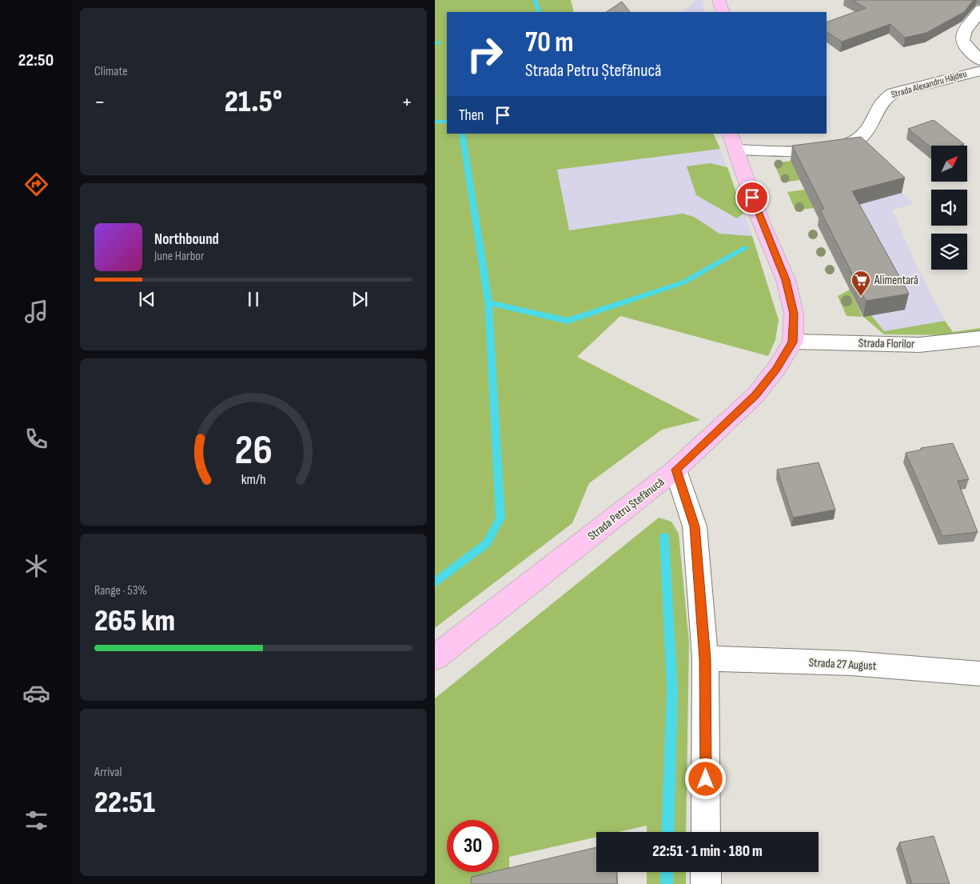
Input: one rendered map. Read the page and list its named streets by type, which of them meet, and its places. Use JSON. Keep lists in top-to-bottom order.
{
  "streets": {
    "main road": ["Strada Petru Ștefănucă"],
    "street": ["Strada Alexandru Hâjdeu", "Strada Florilor", "Strada 27 August"]
  },
  "crossings": [
    ["Strada Florilor", "Strada Petru Ștefănucă"]
  ],
  "places": {
    "supermarket": ["Alimentară"]
  },
  "north": "top right",
  "page": {
    "tabs": "22:50",
    "tile": [
      "Climate",
      ["Range · 53%", "265 km"],
      ["Arrival", "22:51"]
    ],
    "turn": ["70 m", "Strada Petru Ștefănucă"],
    "heat": ["−", "21.5°", "+"],
    "then": "Then",
    "song": ["Northbound", "June Harbor"],
    "limit": "30",
    "trip": "22:51 · 1 min · 180 m",
    "gauge": ["26", "km/h"]
  }
}
